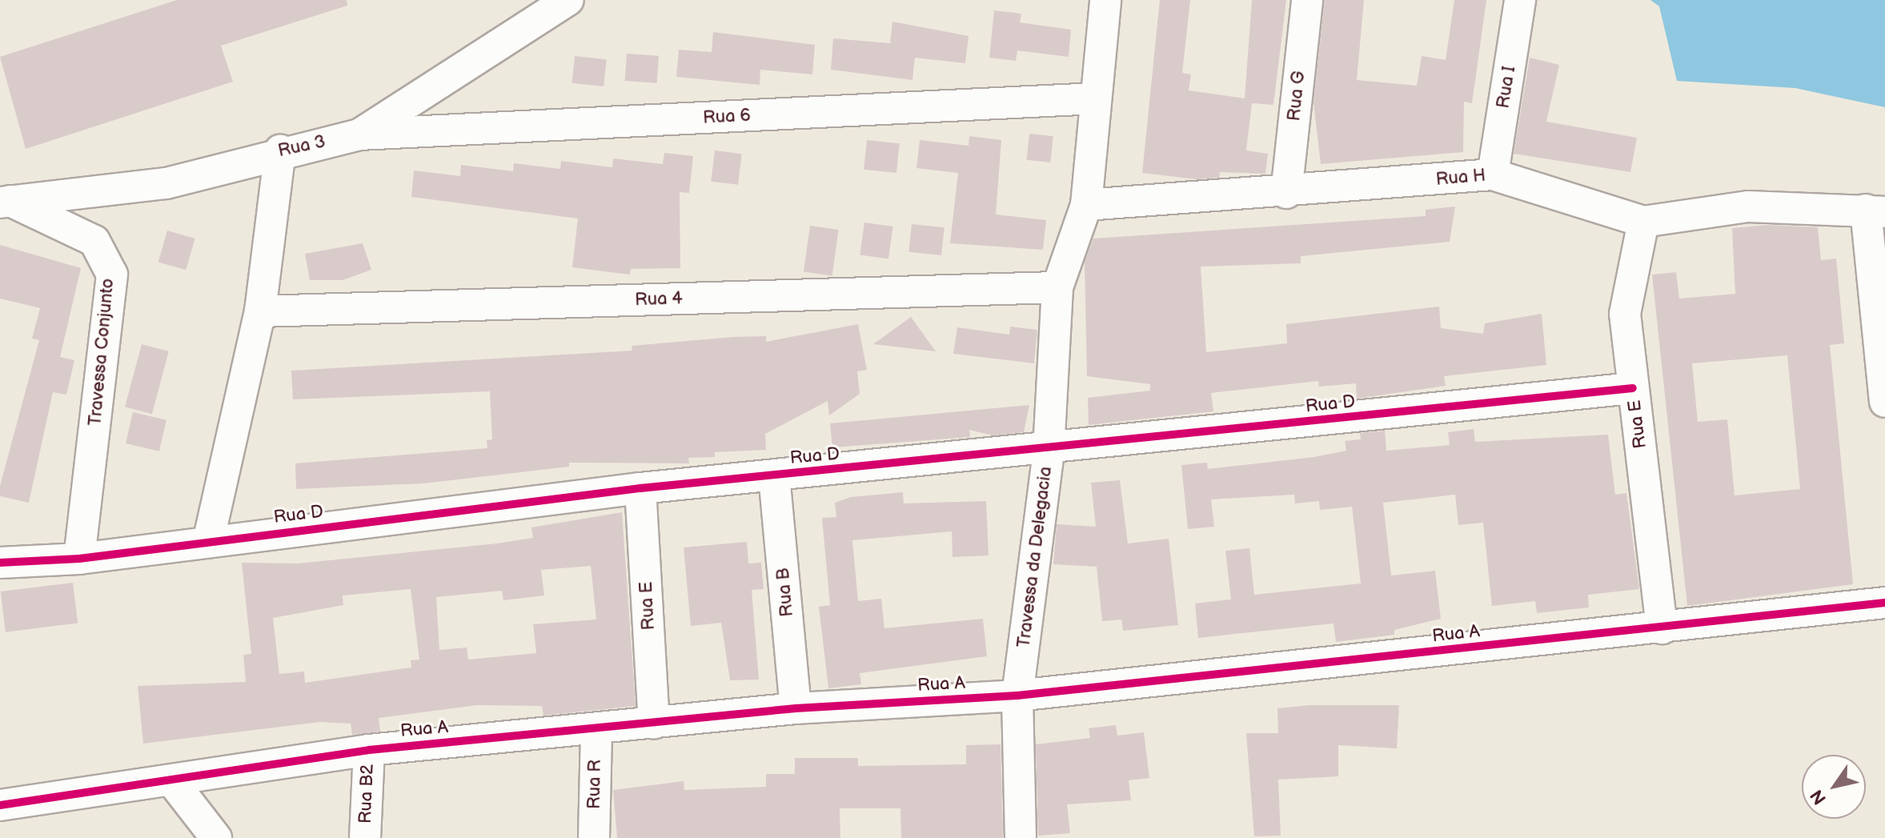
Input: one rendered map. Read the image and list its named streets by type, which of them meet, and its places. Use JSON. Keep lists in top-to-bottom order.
{
  "streets": {
    "street": [
      "Rua I",
      "Rua G",
      "Rua 6",
      "Rua 3",
      "Rua H",
      "Rua 4",
      "Travessa Conjunto",
      "Rua D",
      "Rua E",
      "Travessa da Delegacia",
      "Rua B",
      "Rua A",
      "Rua R",
      "Rua B2"
    ]
  },
  "crossings": [
    ["Rua I", "Rua H"],
    ["Rua G", "Rua H"],
    ["Rua 6", "Rua 3"],
    ["Rua 6", "Travessa da Delegacia"],
    ["Rua 3", "Travessa Conjunto"],
    ["Rua H", "Rua E"],
    ["Rua H", "Travessa da Delegacia"],
    ["Rua 4", "Travessa da Delegacia"],
    ["Travessa Conjunto", "Rua D"],
    ["Rua D", "Rua E"],
    ["Rua D", "Travessa da Delegacia"],
    ["Rua D", "Rua B"],
    ["Rua E", "Rua A"],
    ["Travessa da Delegacia", "Rua A"],
    ["Rua B", "Rua A"],
    ["Rua A", "Rua R"],
    ["Rua A", "Rua B2"]
  ],
  "north": "bottom left"
}
